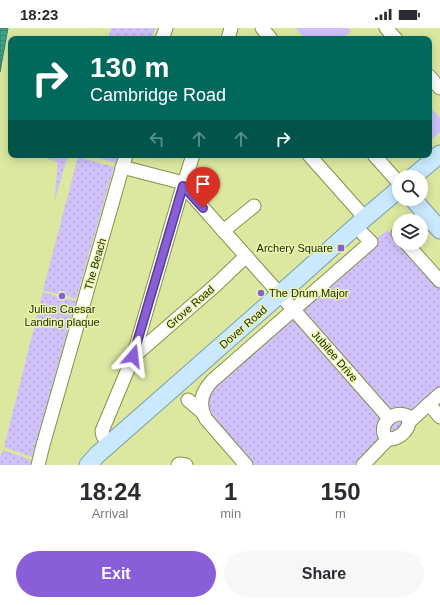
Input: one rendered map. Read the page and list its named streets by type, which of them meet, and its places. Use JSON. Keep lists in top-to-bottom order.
{
  "streets": {
    "main road": ["Dover Road"],
    "street": ["The Beach", "Grove Road", "Jubilee Drive"]
  },
  "crossings": [
    ["Grove Road", "Jubilee Drive"],
    ["Dover Road", "Jubilee Drive"]
  ],
  "places": {
    "transit": ["Archery Square"],
    "other": ["The Drum Major", "Julius Caesar Landing plaque"]
  },
  "page": {
    "status": "18:23",
    "turn": ["130 m", "Cambridge Road"],
    "eta": [
      "18:24",
      "Arrival",
      "1",
      "min",
      "150",
      "m"
    ],
    "buttons": ["Exit", "Share"]
  }
}
